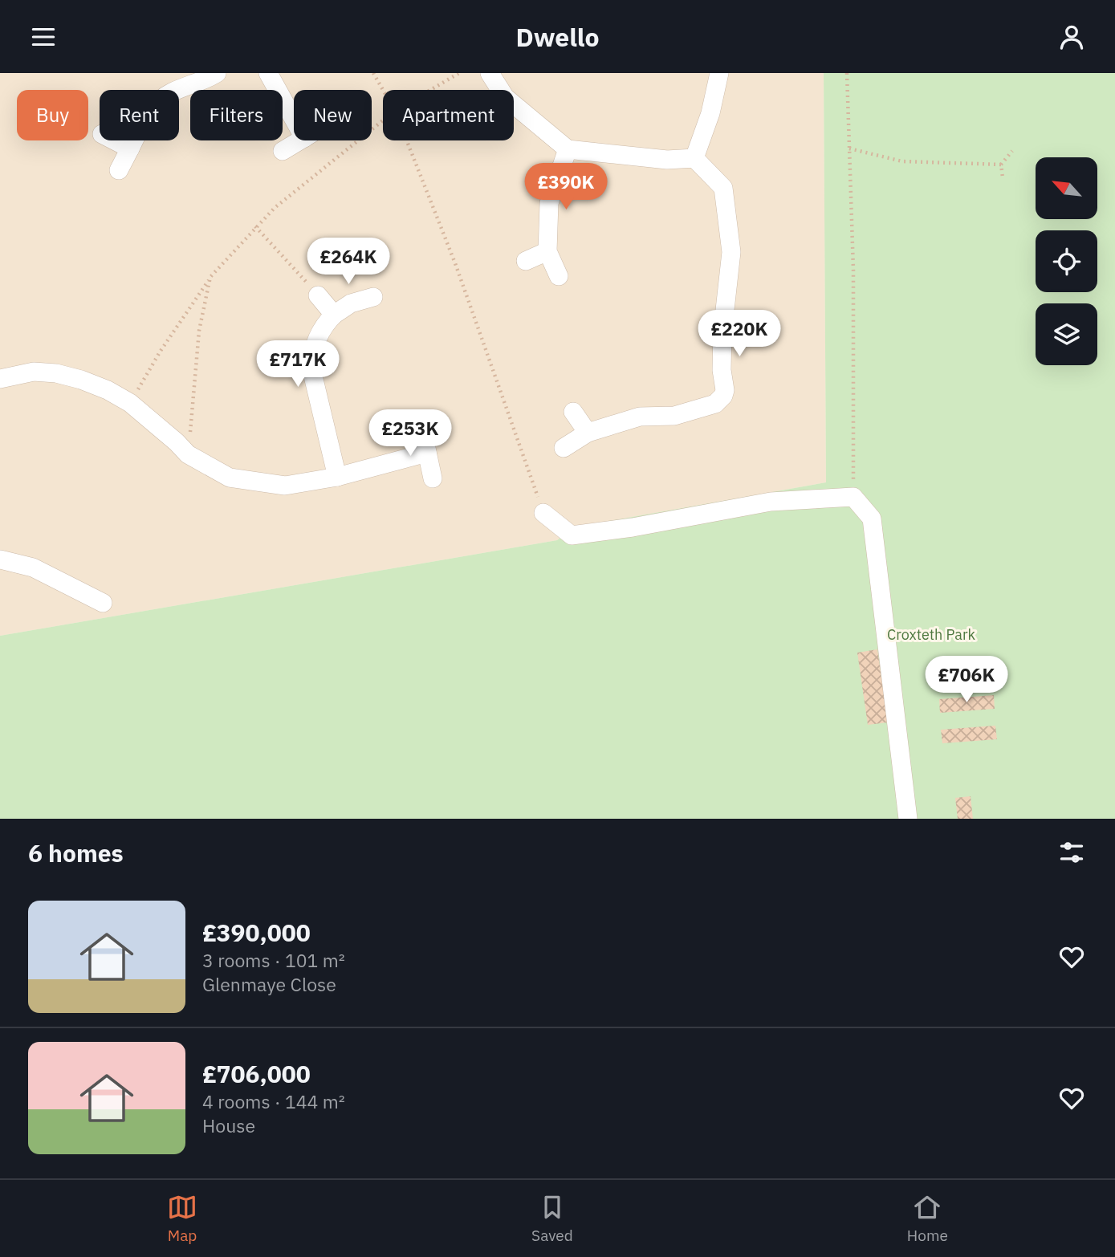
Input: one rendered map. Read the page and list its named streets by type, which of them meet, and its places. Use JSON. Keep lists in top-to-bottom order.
{
  "parks": ["Croxteth Park"],
  "north": "top left",
  "page": {
    "header": "Dwello",
    "chip": [
      "Buy",
      "Rent",
      "Filters",
      "New",
      "Apartment"
    ],
    "price": [
      "£390K",
      "£264K",
      "£220K",
      "£717K",
      "£253K",
      "£706K"
    ],
    "heading": "6 homes",
    "list": [
      {
        "name": "£390,000",
        "note": "3 rooms · 101 m² · Glenmaye Close"
      },
      {
        "name": "£706,000",
        "note": "4 rooms · 144 m² · House"
      }
    ],
    "tabs": ["Map", "Saved", "Home"]
  }
}
